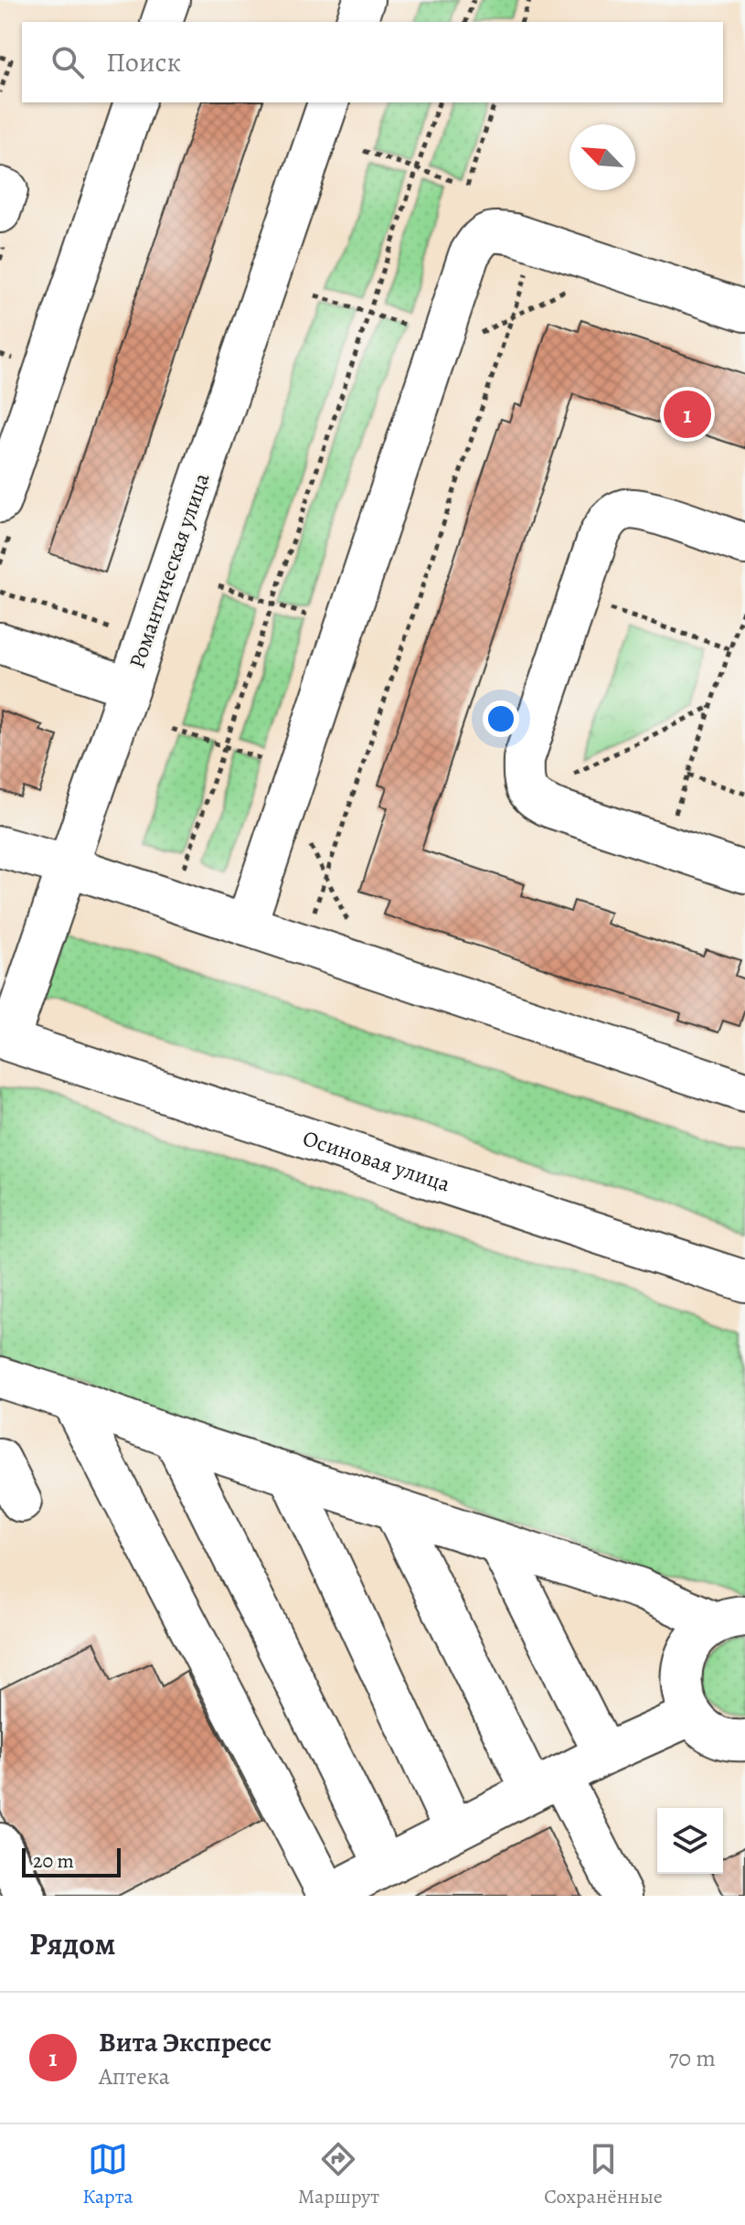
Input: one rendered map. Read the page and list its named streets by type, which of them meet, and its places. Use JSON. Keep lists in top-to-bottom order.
{
  "streets": {
    "street": ["Романтическая улица", "Осиновая улица"]
  },
  "crossings": [
    ["Романтическая улица", "Осиновая улица"]
  ],
  "scale_bar": "20 m",
  "north": "top left",
  "page": {
    "search": "Поиск",
    "pins": "1",
    "scale": "20 m",
    "heading": "Рядом",
    "list": [
      {
        "mark": "1",
        "name": "Вита Экспресс",
        "note": "Аптека",
        "value": "70 m"
      }
    ],
    "nav": ["Карта", "Маршрут", "Сохранённые"]
  }
}
